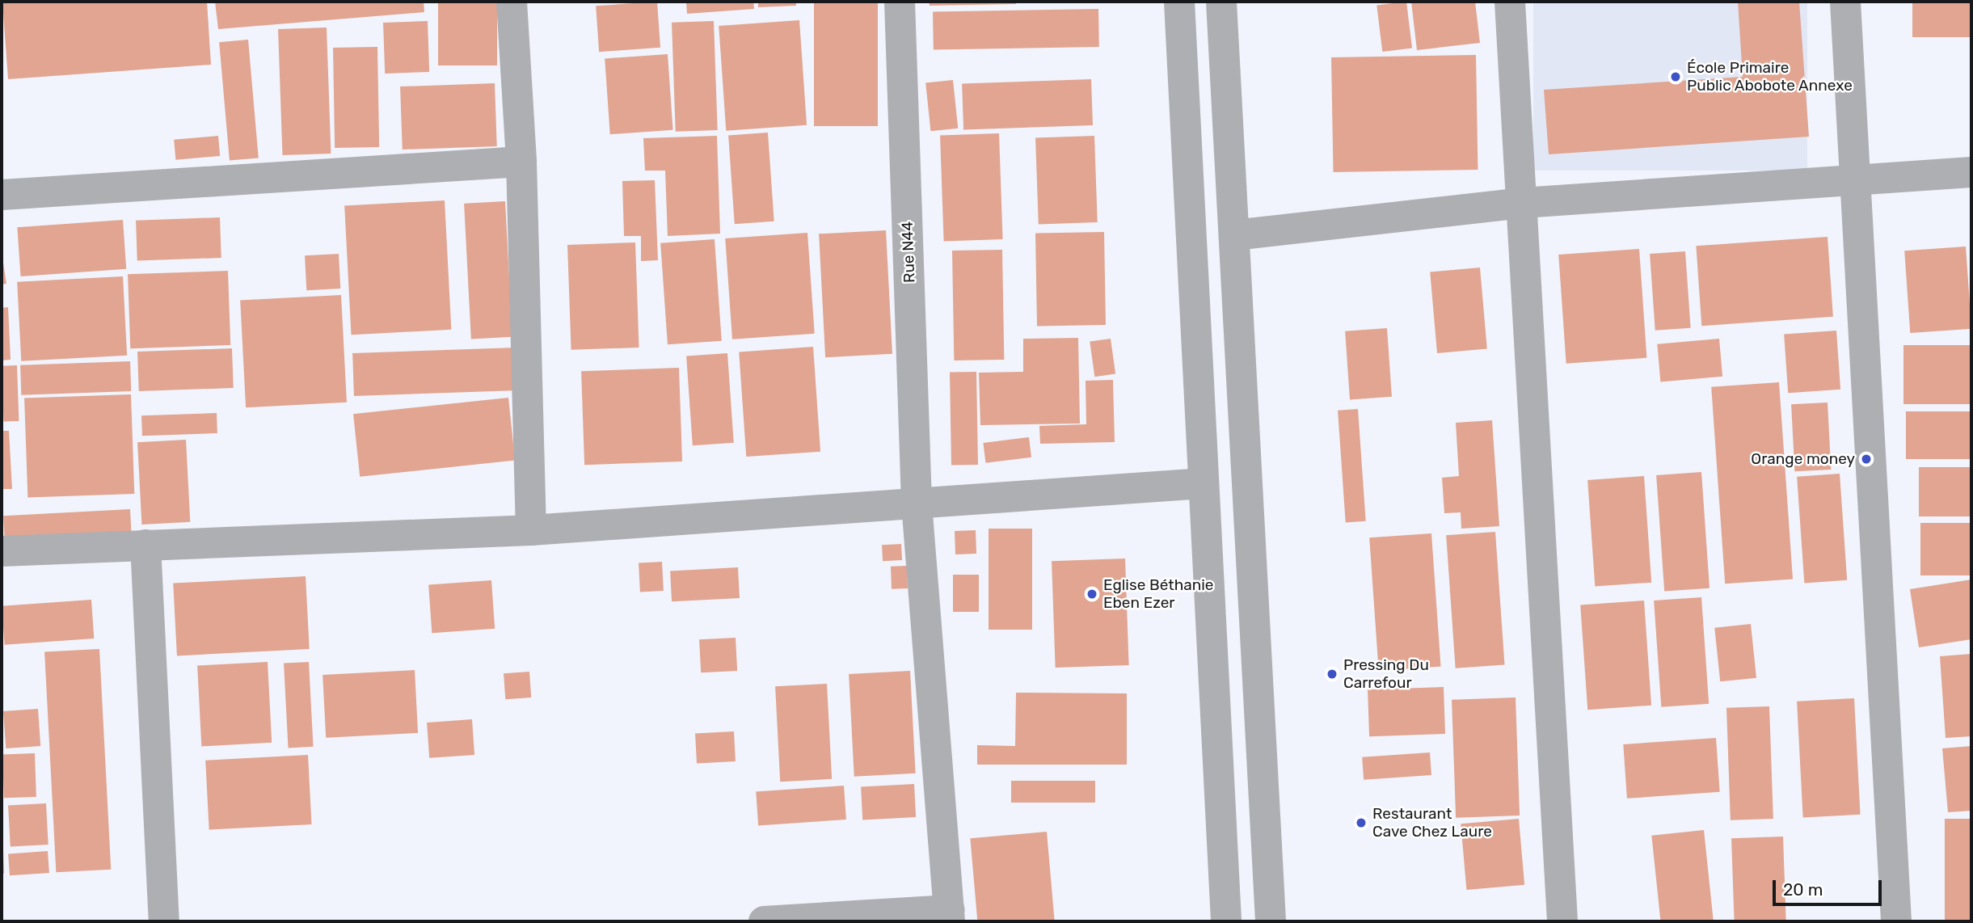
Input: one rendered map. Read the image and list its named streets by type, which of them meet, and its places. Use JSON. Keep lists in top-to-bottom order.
{
  "streets": {
    "street": ["Rue N44"]
  },
  "places": [
    "École Primaire Public Abobote Annexe",
    "Orange money",
    "Eglise Béthanie Eben Ezer",
    "Pressing Du Carrefour",
    "Restaurant Cave Chez Laure"
  ],
  "scale_bar": "20 m"
}
